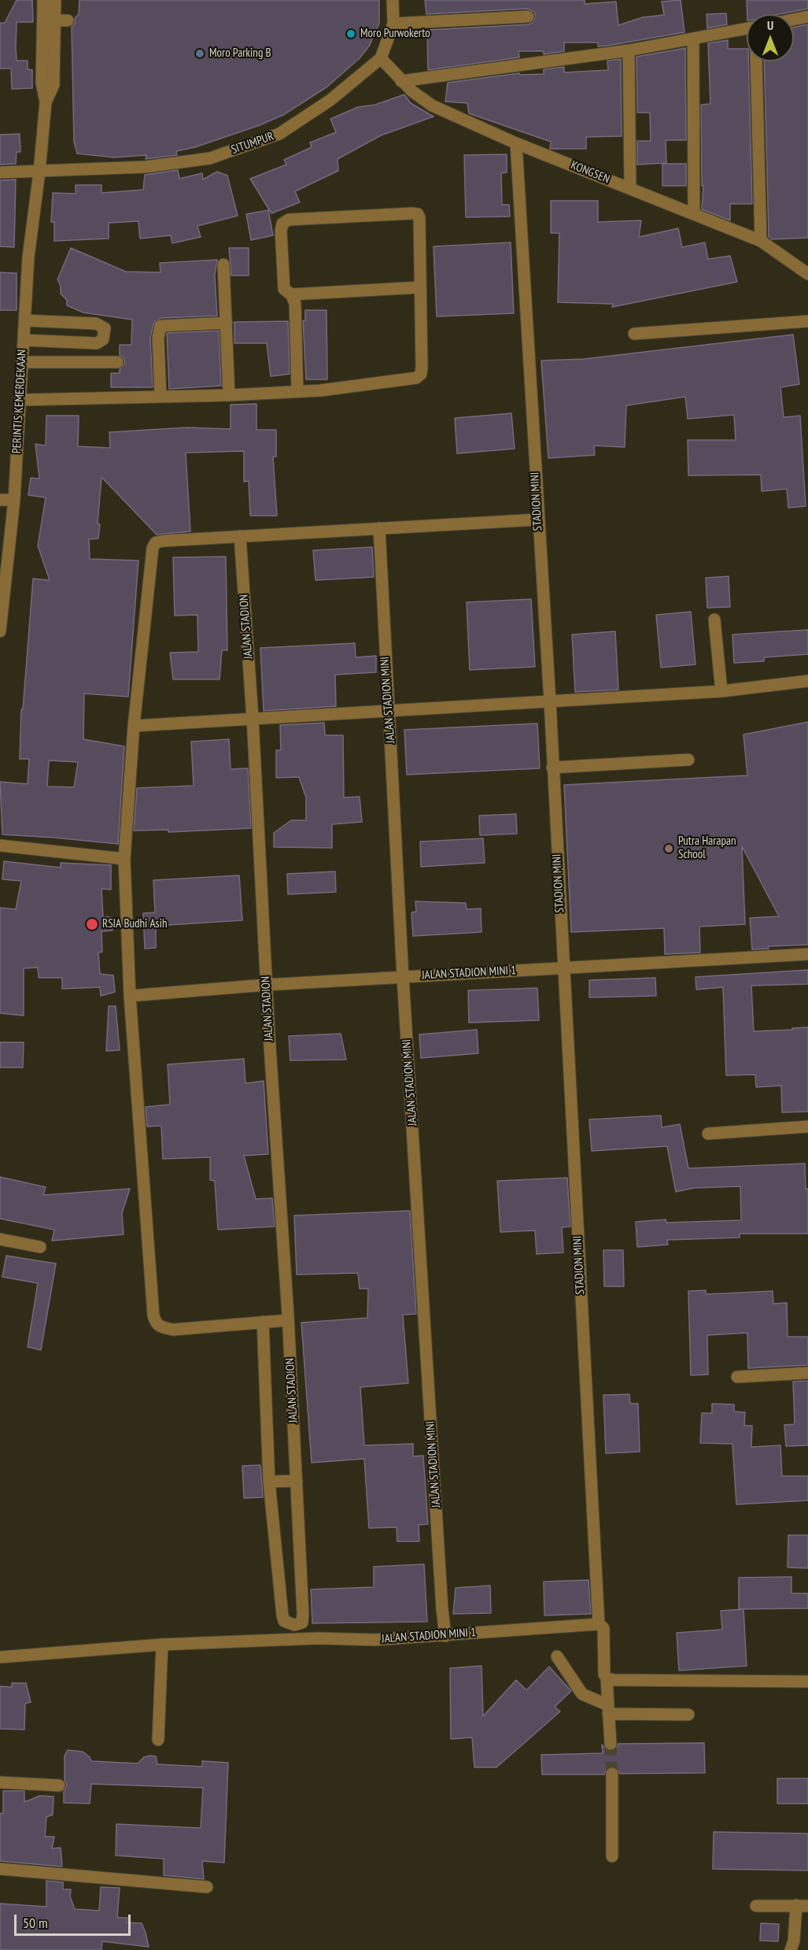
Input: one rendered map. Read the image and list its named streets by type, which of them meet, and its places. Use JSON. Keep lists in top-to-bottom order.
{
  "streets": {
    "street": [
      "SITUMPUR",
      "KONGSEN",
      "PERINTIS KEMERDEKAAN",
      "STADION MINI",
      "JALAN STADION",
      "JALAN STADION MINI",
      "JALAN STADION MINI 1"
    ]
  },
  "crossings": [
    ["SITUMPUR", "KONGSEN"],
    ["SITUMPUR", "PERINTIS KEMERDEKAAN"],
    ["KONGSEN", "STADION MINI"],
    ["STADION MINI", "JALAN STADION MINI 1"],
    ["JALAN STADION", "JALAN STADION MINI 1"],
    ["JALAN STADION MINI", "JALAN STADION MINI 1"]
  ],
  "places": [
    "Moro Purwokerto",
    "Moro Parking B",
    "Putra Harapan School",
    "RSIA Budhi Asih"
  ],
  "scale_bar": "50 m",
  "north": "top"
}
